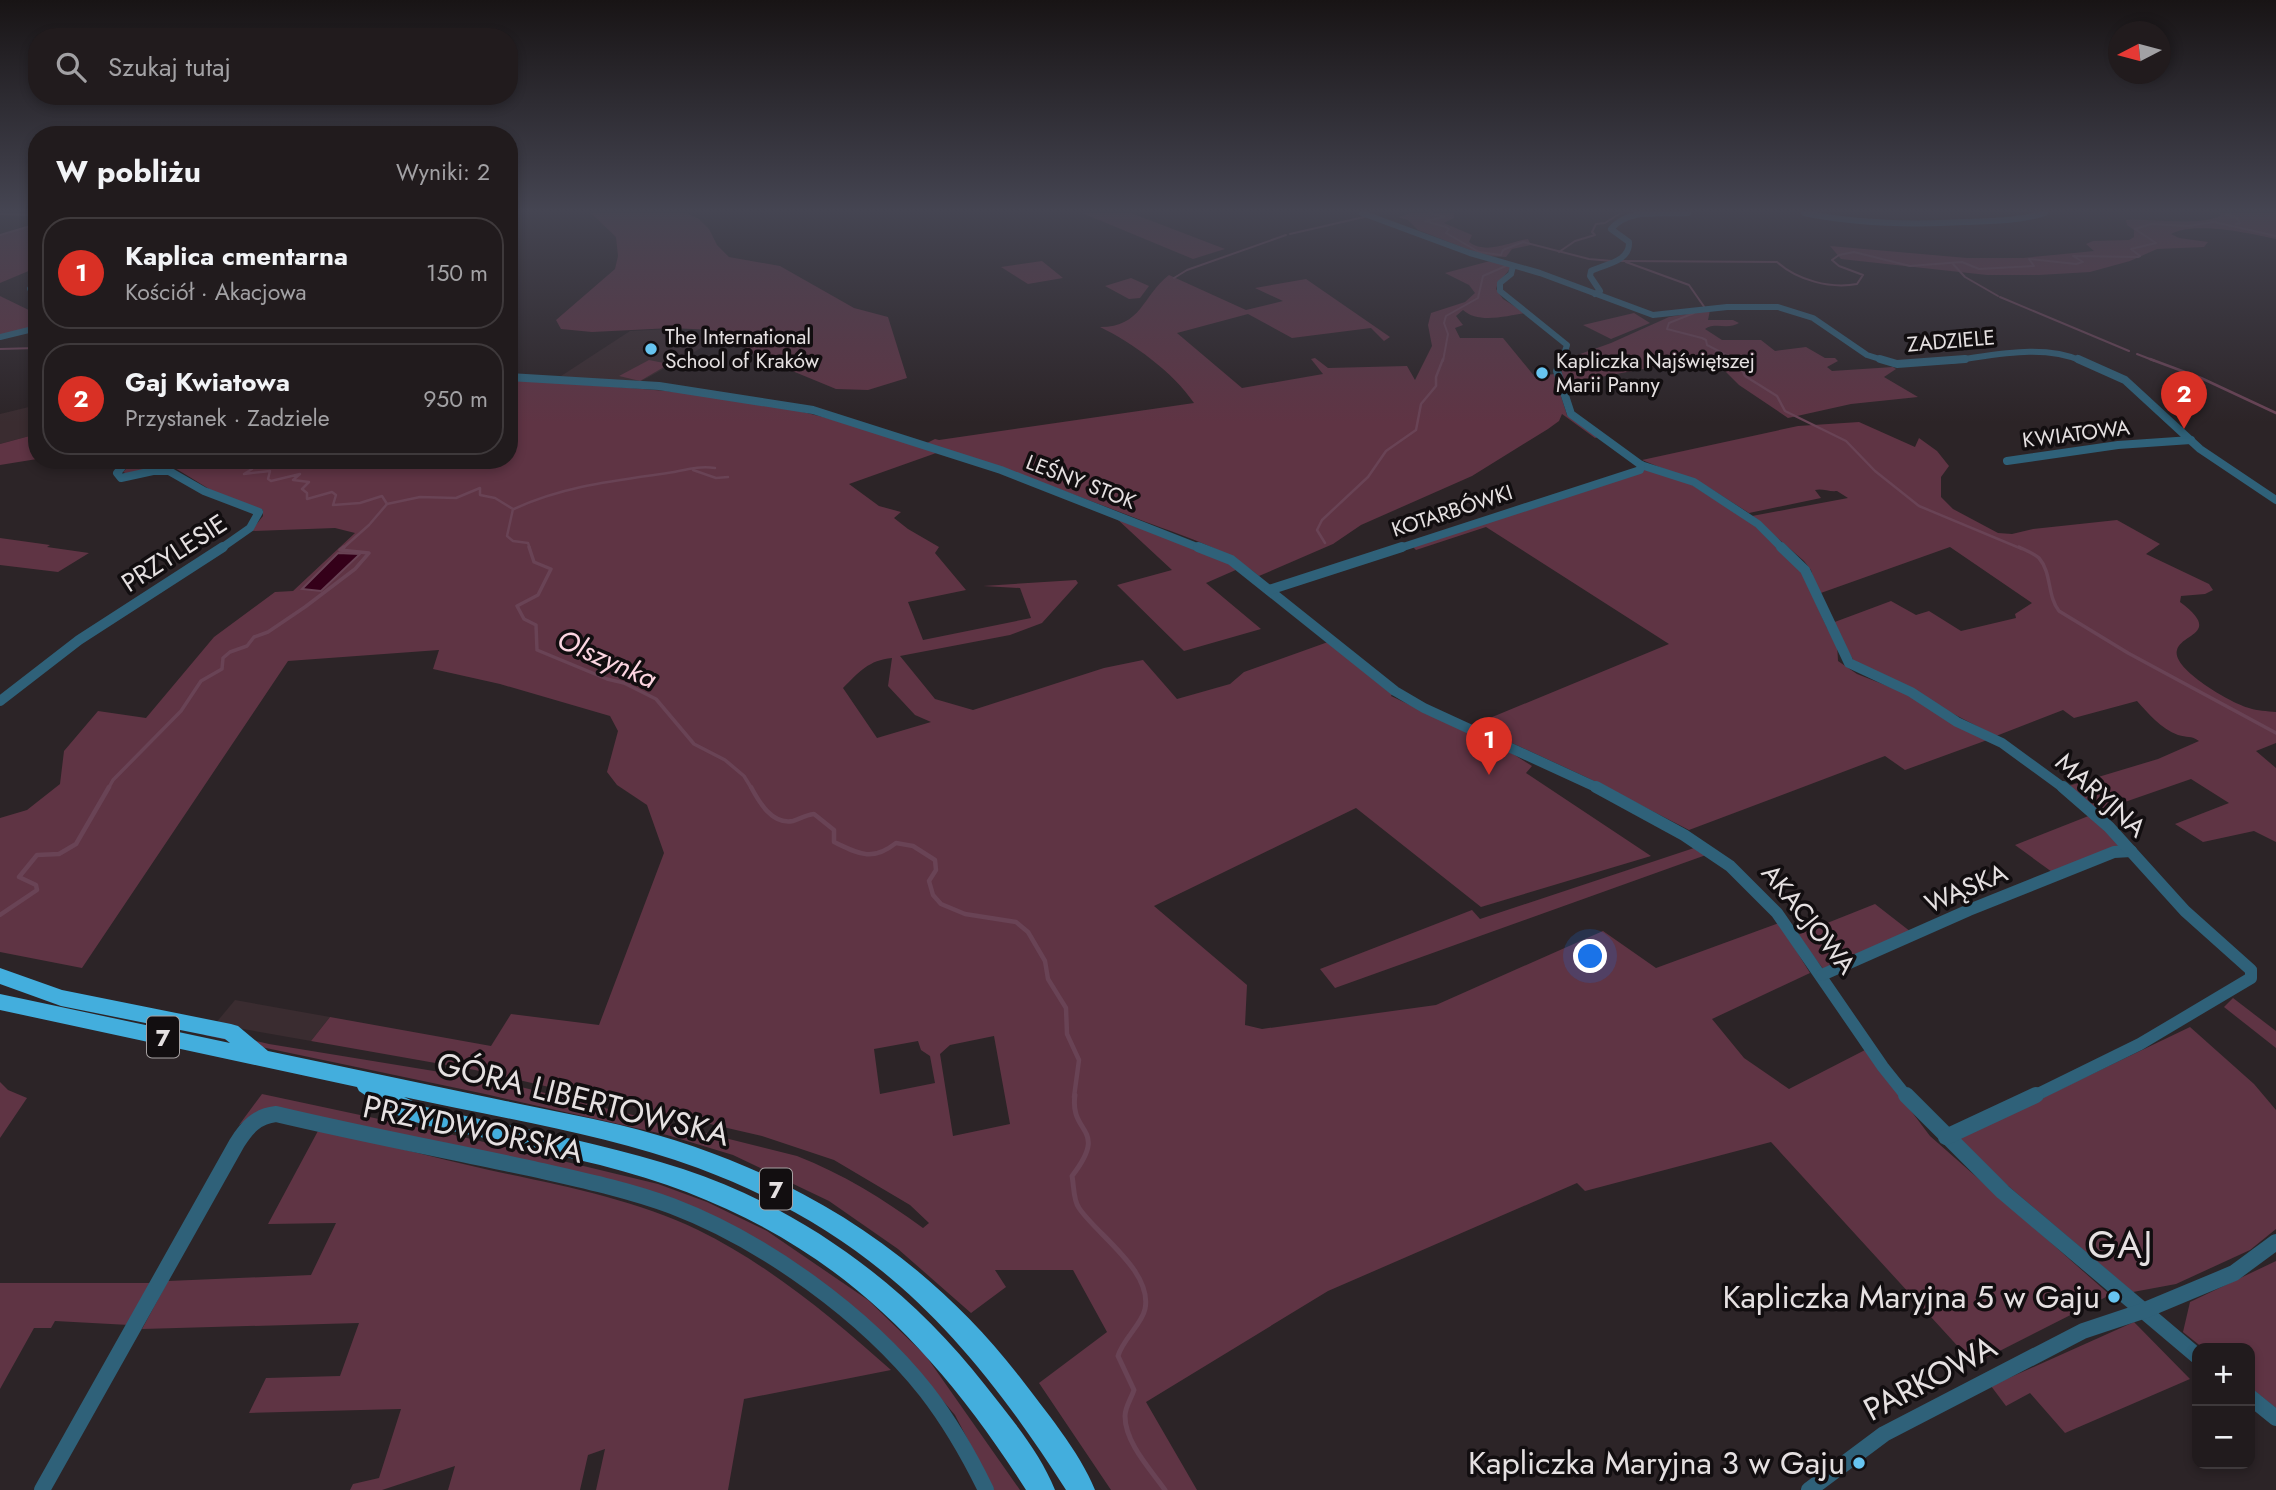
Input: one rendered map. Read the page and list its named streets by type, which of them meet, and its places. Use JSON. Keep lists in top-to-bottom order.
{
  "streets": {
    "highway": ["7", "GÓRA LIBERTOWSKA"],
    "street": [
      "ZADZIELE",
      "KWIATOWA",
      "LEŚNY STOK",
      "KOTARBÓWKI",
      "PRZYLESIE",
      "MARYJNA",
      "WĄSKA",
      "AKACJOWA",
      "PRZYDWORSKA",
      "PARKOWA"
    ]
  },
  "crossings": [
    ["ZADZIELE", "KWIATOWA"],
    ["LEŚNY STOK", "KOTARBÓWKI"],
    ["LEŚNY STOK", "AKACJOWA"],
    ["KOTARBÓWKI", "MARYJNA"],
    ["KOTARBÓWKI", "AKACJOWA"],
    ["MARYJNA", "WĄSKA"],
    ["MARYJNA", "AKACJOWA"],
    ["WĄSKA", "AKACJOWA"],
    ["AKACJOWA", "PARKOWA"],
    ["7", "GÓRA LIBERTOWSKA"]
  ],
  "districts": ["GAJ"],
  "water": ["Olszynka"],
  "places": [
    "The International School of Kraków",
    "Kapliczka Najświętszej Marii Panny",
    "Kapliczka Maryjna 5 w Gaju",
    "Kapliczka Maryjna 3 w Gaju"
  ],
  "north": "left",
  "page": {
    "search": "Szukaj tutaj",
    "heading": ["W pobliżu", "Wyniki: 2"],
    "list": [
      {
        "mark": "1",
        "name": "Kaplica cmentarna",
        "note": "Kościół · Akacjowa",
        "value": "150 m"
      },
      {
        "mark": "2",
        "name": "Gaj Kwiatowa",
        "note": "Przystanek · Zadziele",
        "value": "950 m"
      }
    ],
    "pins": ["2", "1"],
    "map_buttons": ["+", "−"]
  }
}
